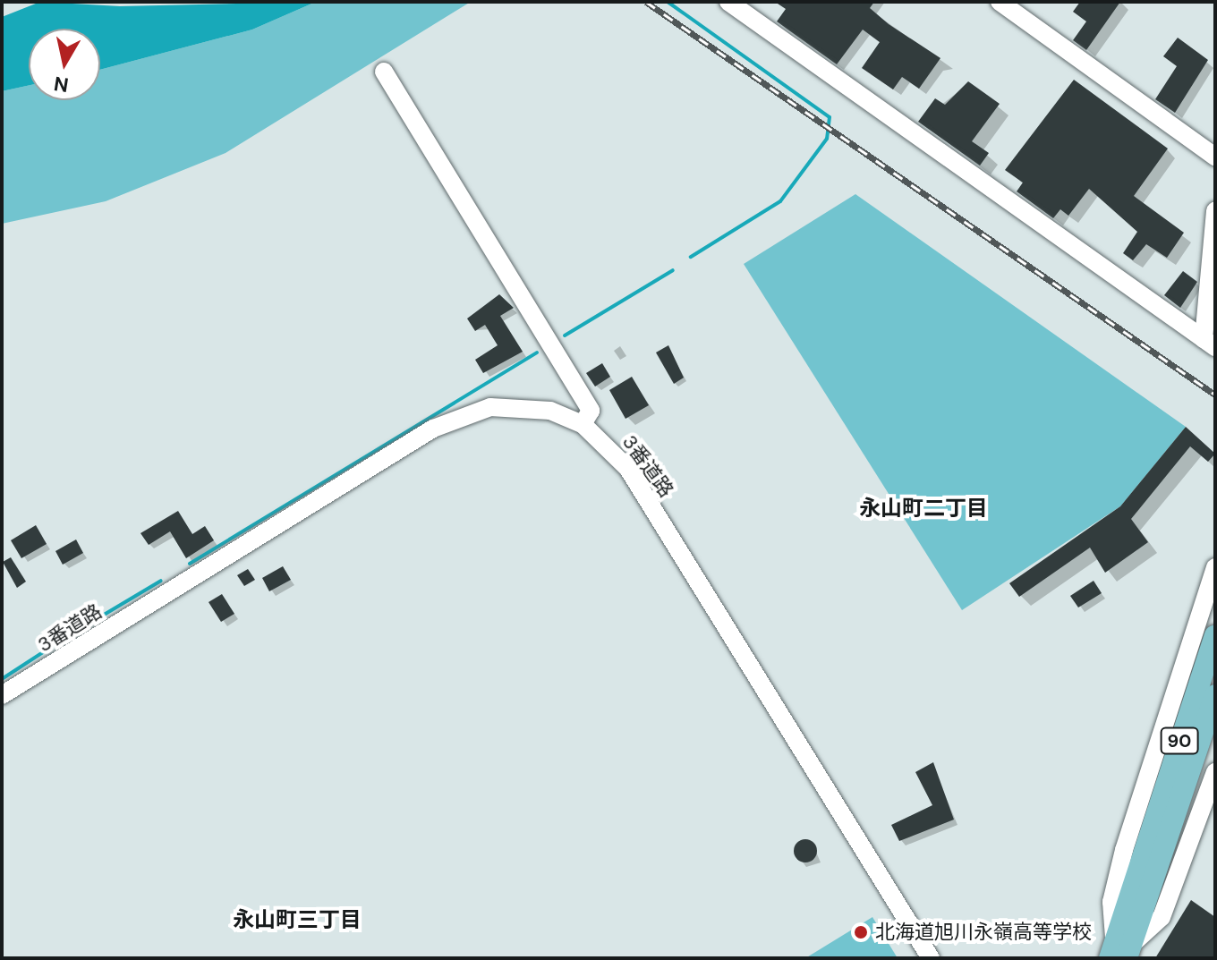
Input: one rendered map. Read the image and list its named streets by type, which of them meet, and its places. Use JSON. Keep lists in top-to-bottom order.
{
  "streets": {
    "main road": ["90"],
    "street": ["3番道路"]
  },
  "districts": ["永山町二丁目", "永山町三丁目"],
  "places": ["北海道旭川永嶺高等学校"],
  "north": "bottom"
}
